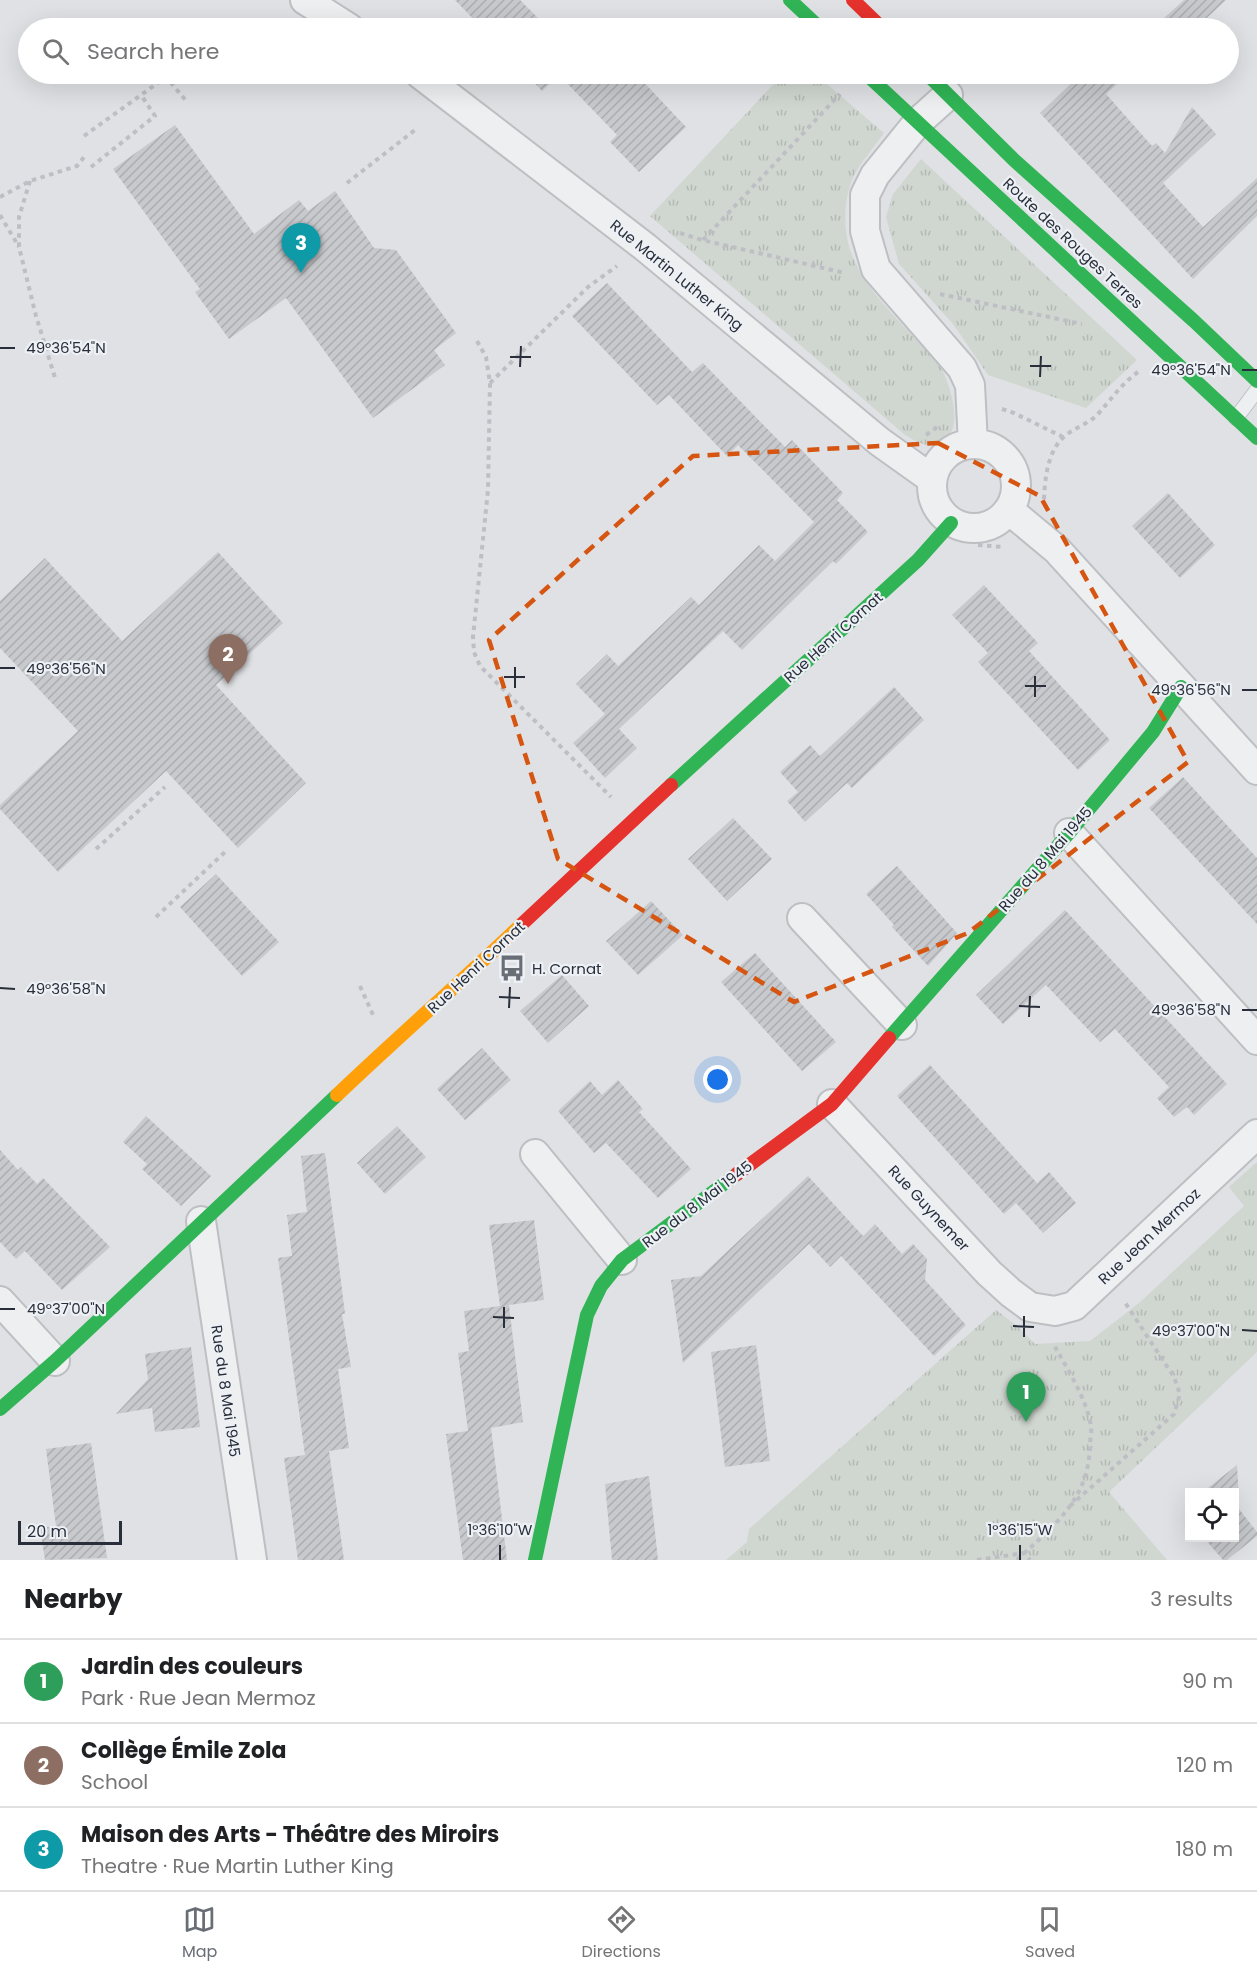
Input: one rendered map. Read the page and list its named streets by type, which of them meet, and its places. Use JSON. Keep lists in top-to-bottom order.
{
  "streets": {
    "street": [
      "Route des Rouges Terres",
      "Rue Martin Luther King",
      "Rue Henri Cornat",
      "Rue du 8 Mai 1945",
      "Rue Guynemer",
      "Rue Jean Mermoz"
    ]
  },
  "crossings": [
    ["Rue Martin Luther King", "Rue Henri Cornat"],
    ["Rue Henri Cornat", "Rue du 8 Mai 1945"],
    ["Rue du 8 Mai 1945", "Rue Guynemer"],
    ["Rue Guynemer", "Rue Jean Mermoz"]
  ],
  "places": {
    "bus stop": ["H. Cornat"]
  },
  "scale_bar": "20 m",
  "page": {
    "search": "Search here",
    "pins": ["3", "2", "1"],
    "scale": "20 m",
    "heading": ["Nearby", "3 results"],
    "list": [
      {
        "mark": "1",
        "name": "Jardin des couleurs",
        "note": "Park · Rue Jean Mermoz",
        "value": "90 m"
      },
      {
        "mark": "2",
        "name": "Collège Émile Zola",
        "note": "School",
        "value": "120 m"
      },
      {
        "mark": "3",
        "name": "Maison des Arts - Théâtre des Miroirs",
        "note": "Theatre · Rue Martin Luther King",
        "value": "180 m"
      }
    ],
    "nav": ["Map", "Directions", "Saved"]
  },
  "coordinates": [
    "49°36'54\"N",
    "49°36'56\"N",
    "49°36'58\"N",
    "49°37'00\"N",
    "1°36'10\"W",
    "1°36'15\"W"
  ]
}
